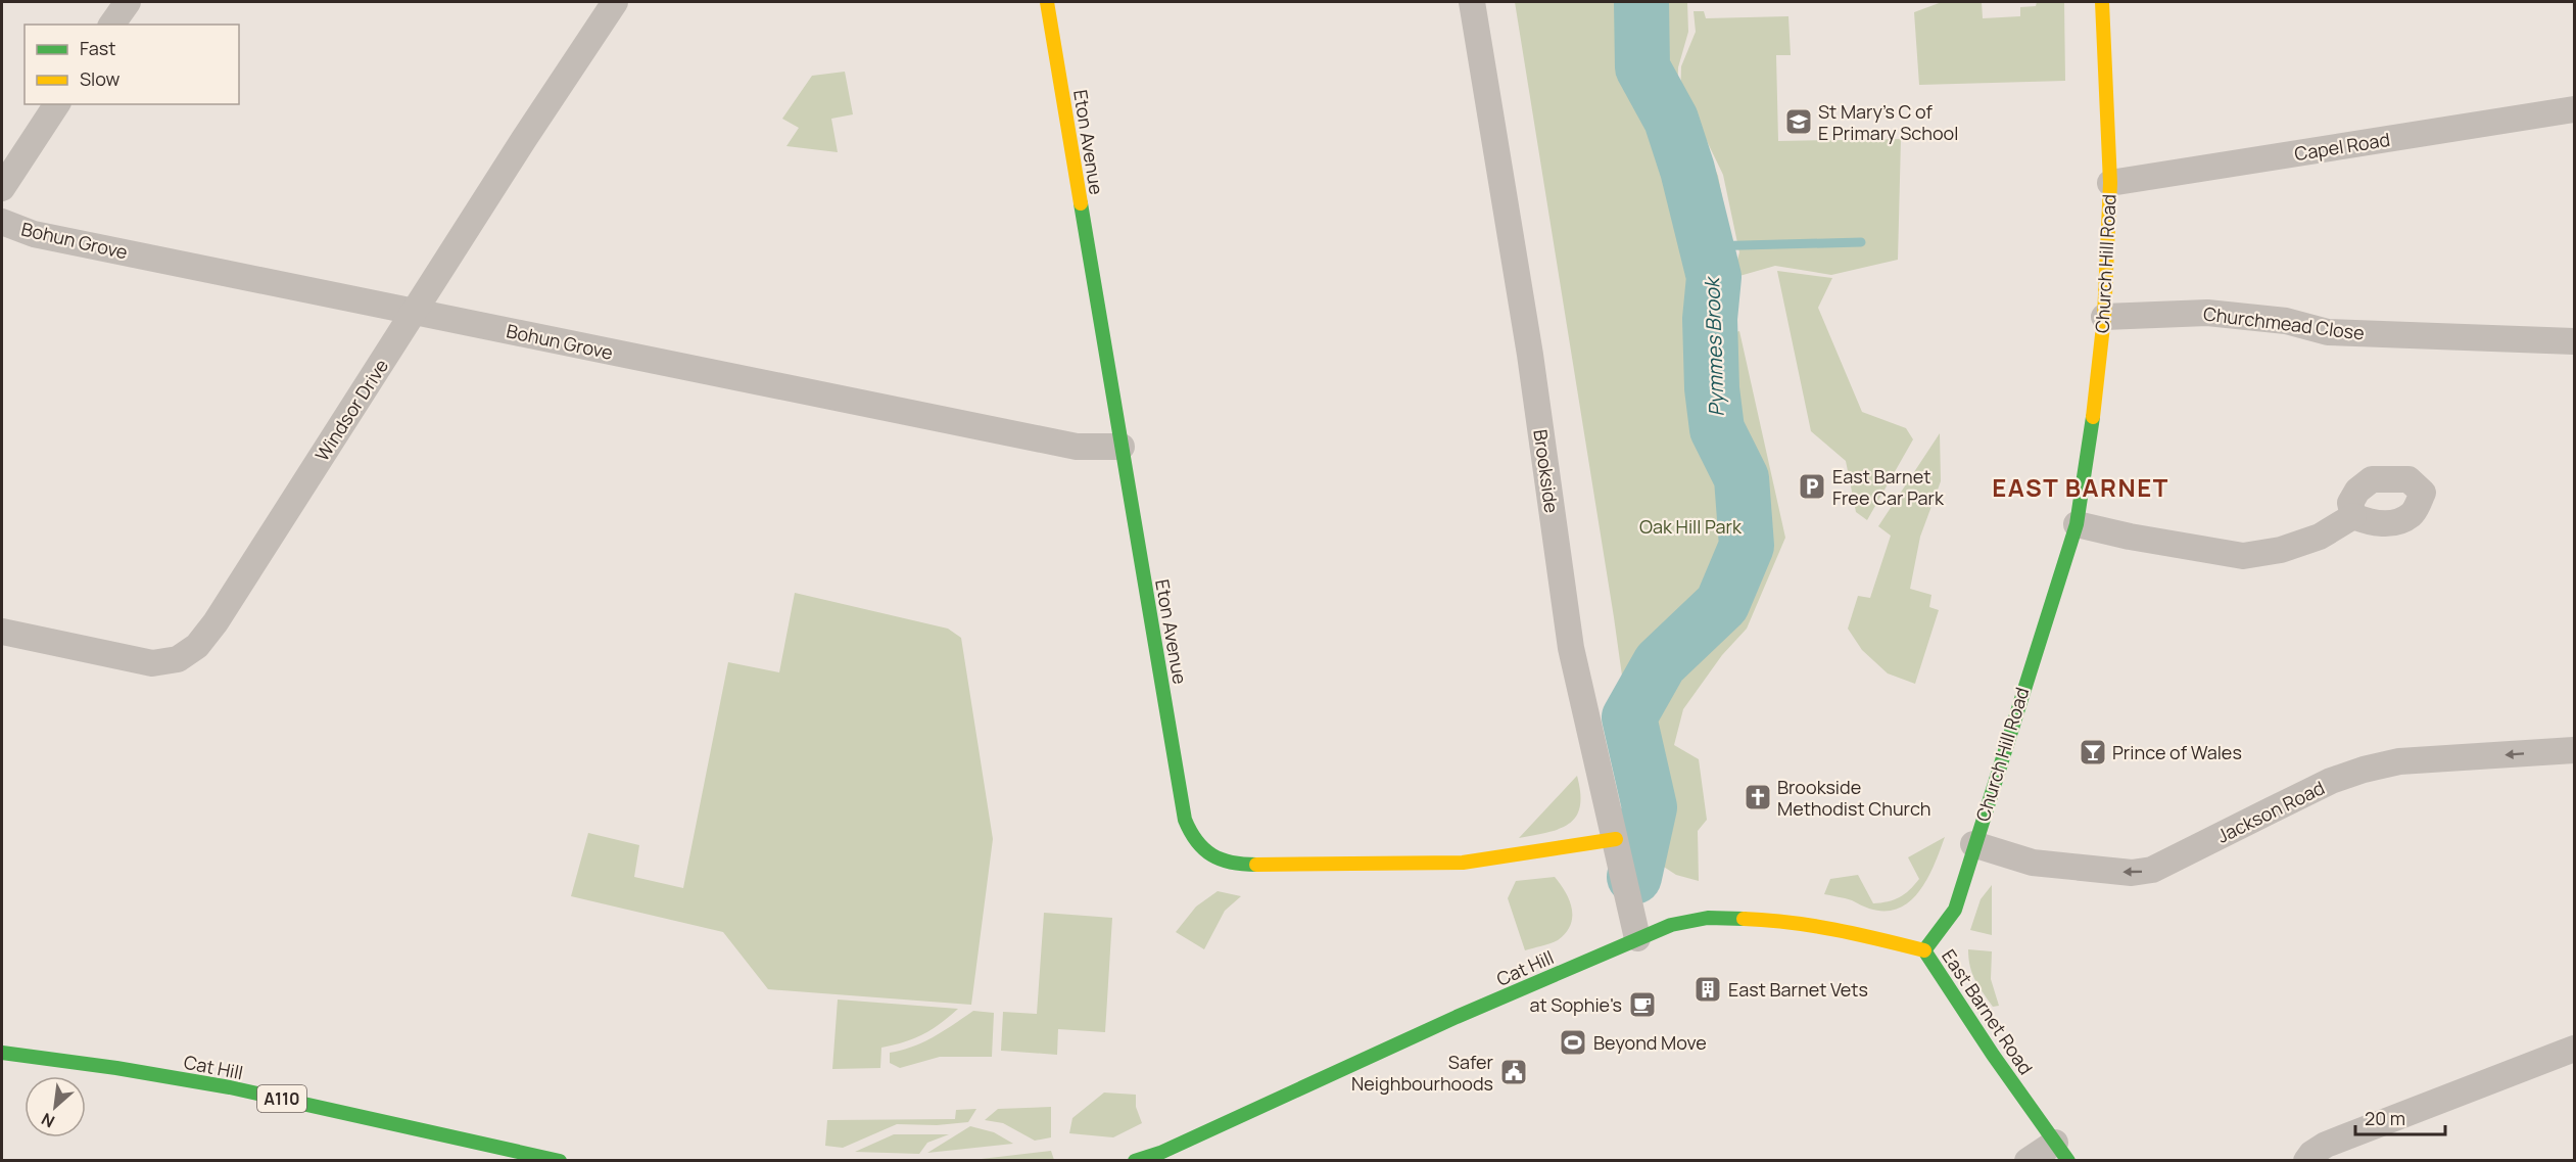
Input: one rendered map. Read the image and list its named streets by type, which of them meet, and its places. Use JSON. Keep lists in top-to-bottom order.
{
  "streets": {
    "street": [
      "Eton Avenue",
      "Capel Road",
      "Bohun Grove",
      "Church Hill Road",
      "Churchmead Close",
      "Windsor Drive",
      "Brookside",
      "Jackson Road",
      "Cat Hill",
      "East Barnet Road",
      "A110"
    ]
  },
  "crossings": [
    ["Eton Avenue", "Bohun Grove"],
    ["Eton Avenue", "Brookside"],
    ["Capel Road", "Church Hill Road"],
    ["Bohun Grove", "Windsor Drive"],
    ["Church Hill Road", "Churchmead Close"],
    ["Church Hill Road", "Jackson Road"],
    ["Church Hill Road", "East Barnet Road"],
    ["Brookside", "Cat Hill"],
    ["Jackson Road", "East Barnet Road"],
    ["Cat Hill", "East Barnet Road"]
  ],
  "one_way": ["Jackson Road"],
  "districts": ["EAST BARNET"],
  "water": ["Pymmes Brook"],
  "parks": ["Oak Hill Park"],
  "places": {
    "school or university": ["St Mary's C of E Primary School"],
    "parking": ["East Barnet Free Car Park"],
    "bar": ["Prince of Wales"],
    "church": ["Brookside Methodist Church"],
    "building": ["East Barnet Vets"],
    "cafe": ["at Sophie's"],
    "sports": ["Beyond Move"],
    "public building": ["Safer Neighbourhoods"]
  },
  "legend": ["Fast", "Slow"],
  "scale_bar": "20 m",
  "north": "bottom left"
}
